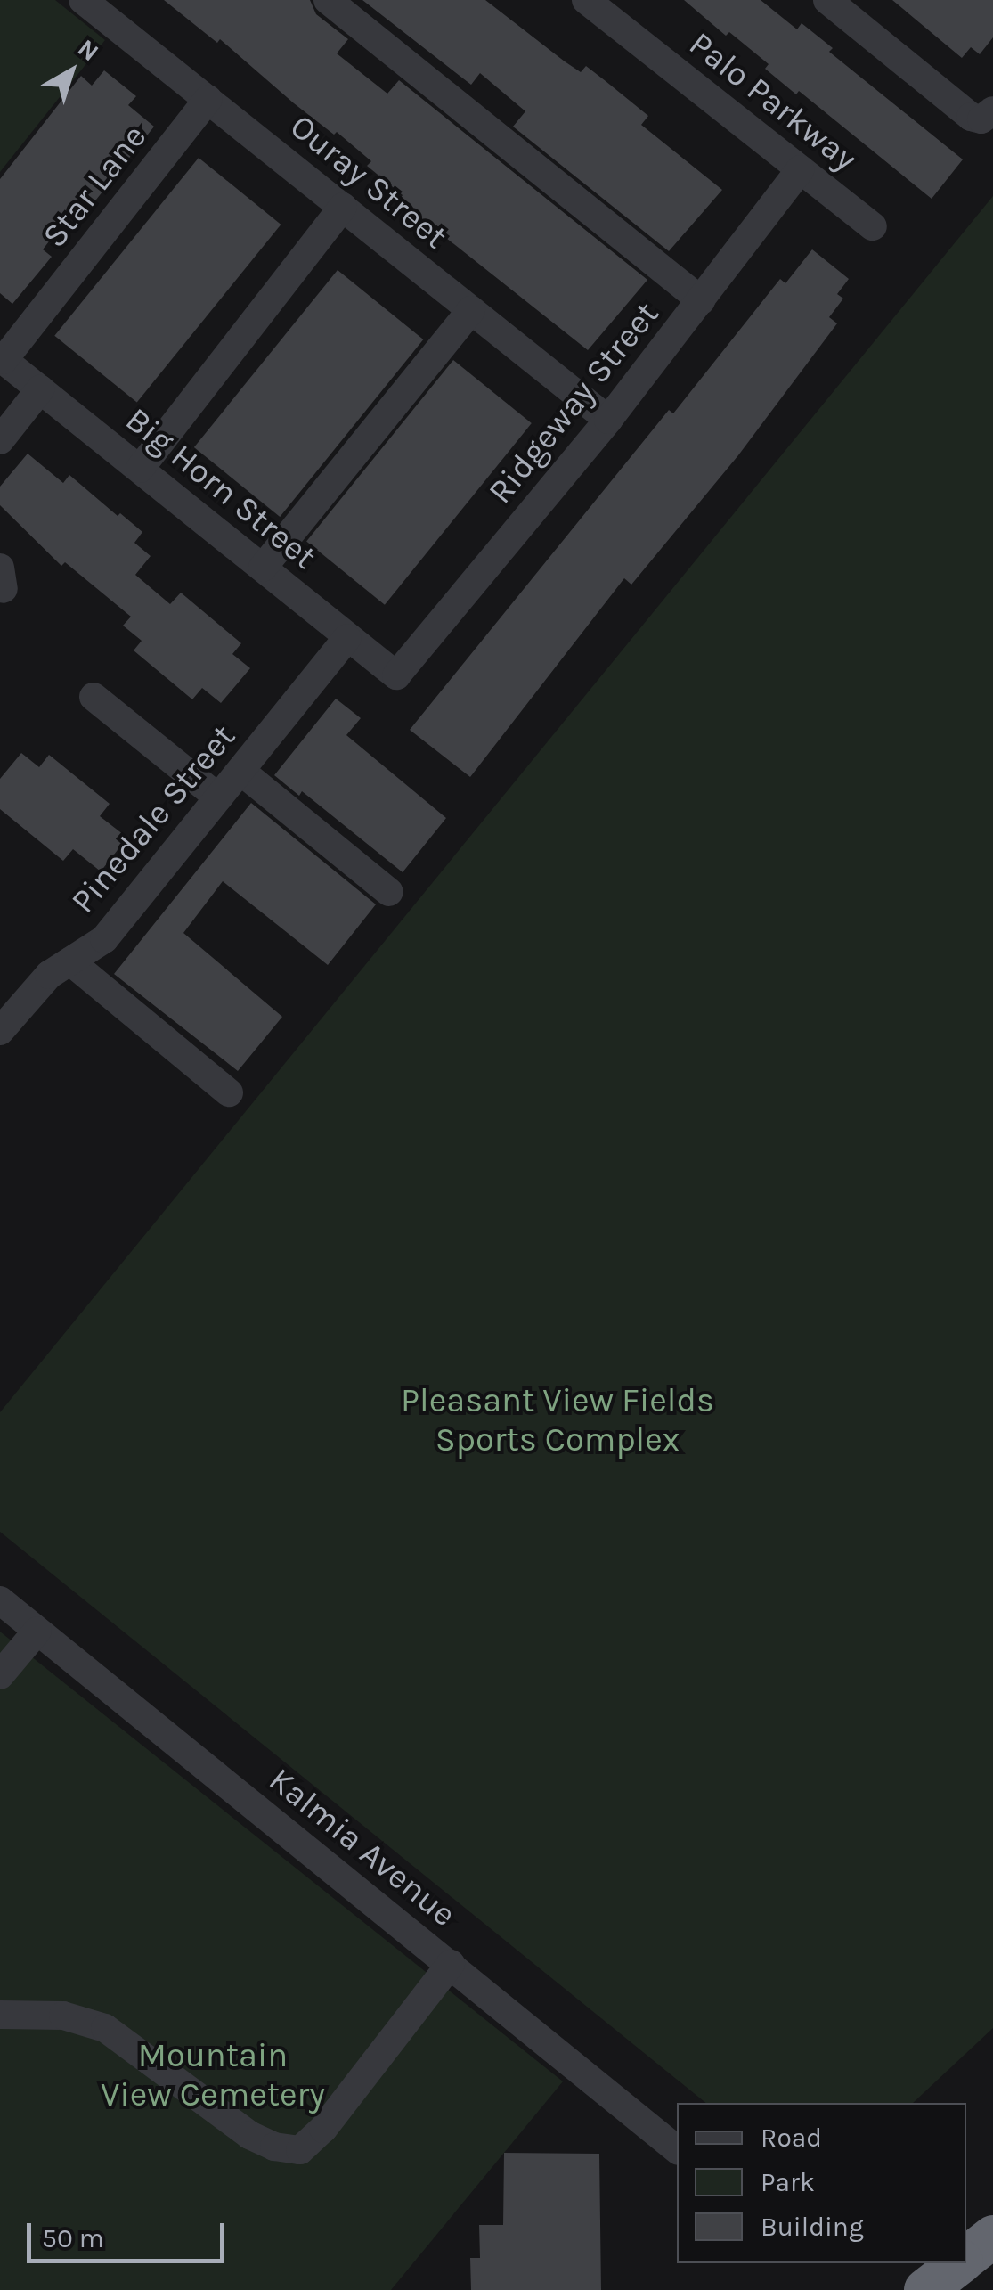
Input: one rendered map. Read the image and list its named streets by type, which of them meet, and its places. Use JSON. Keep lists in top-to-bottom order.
{
  "streets": {
    "street": [
      "Palo Parkway",
      "Ouray Street",
      "Star Lane",
      "Ridgeway Street",
      "Big Horn Street",
      "Pinedale Street",
      "Kalmia Avenue"
    ]
  },
  "crossings": [
    ["Palo Parkway", "Ridgeway Street"],
    ["Ouray Street", "Star Lane"],
    ["Ouray Street", "Ridgeway Street"],
    ["Star Lane", "Big Horn Street"],
    ["Ridgeway Street", "Big Horn Street"],
    ["Big Horn Street", "Pinedale Street"]
  ],
  "parks": ["Pleasant View Fields Sports Complex", "Mountain View Cemetery"],
  "legend": ["Road", "Park", "Building"],
  "scale_bar": "50 m",
  "north": "top right"
}
